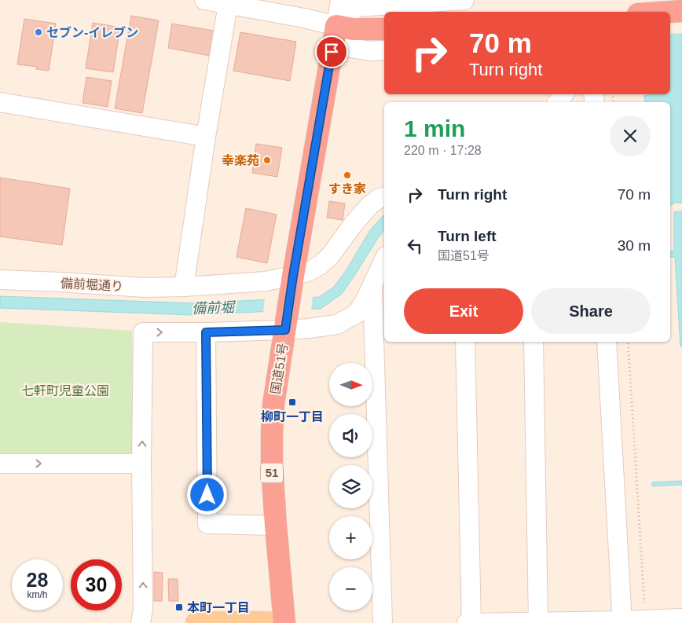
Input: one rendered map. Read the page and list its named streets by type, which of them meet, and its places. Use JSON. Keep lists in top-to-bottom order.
{
  "streets": {
    "highway": ["国道51号", "51"],
    "street": ["備前堀通り"]
  },
  "crossings": [
    ["備前堀通り", "国道51号"]
  ],
  "water": ["備前堀"],
  "parks": ["七軒町児童公園"],
  "places": {
    "other": ["セブン-イレブン", "幸楽苑", "すき家"],
    "transit": ["柳町一丁目", "本町一丁目"]
  },
  "north": "right",
  "page": {
    "turn": ["70 m", "Turn right"],
    "heading": ["1 min", "220 m · 17:28"],
    "list": [
      {
        "name": "Turn right",
        "value": "70 m"
      },
      {
        "name": "Turn left",
        "note": "国道51号",
        "value": "30 m"
      }
    ],
    "buttons": ["Exit", "Share"],
    "map_buttons": ["+", "−"],
    "speed": "28 km/h",
    "limit": "30"
  }
}
